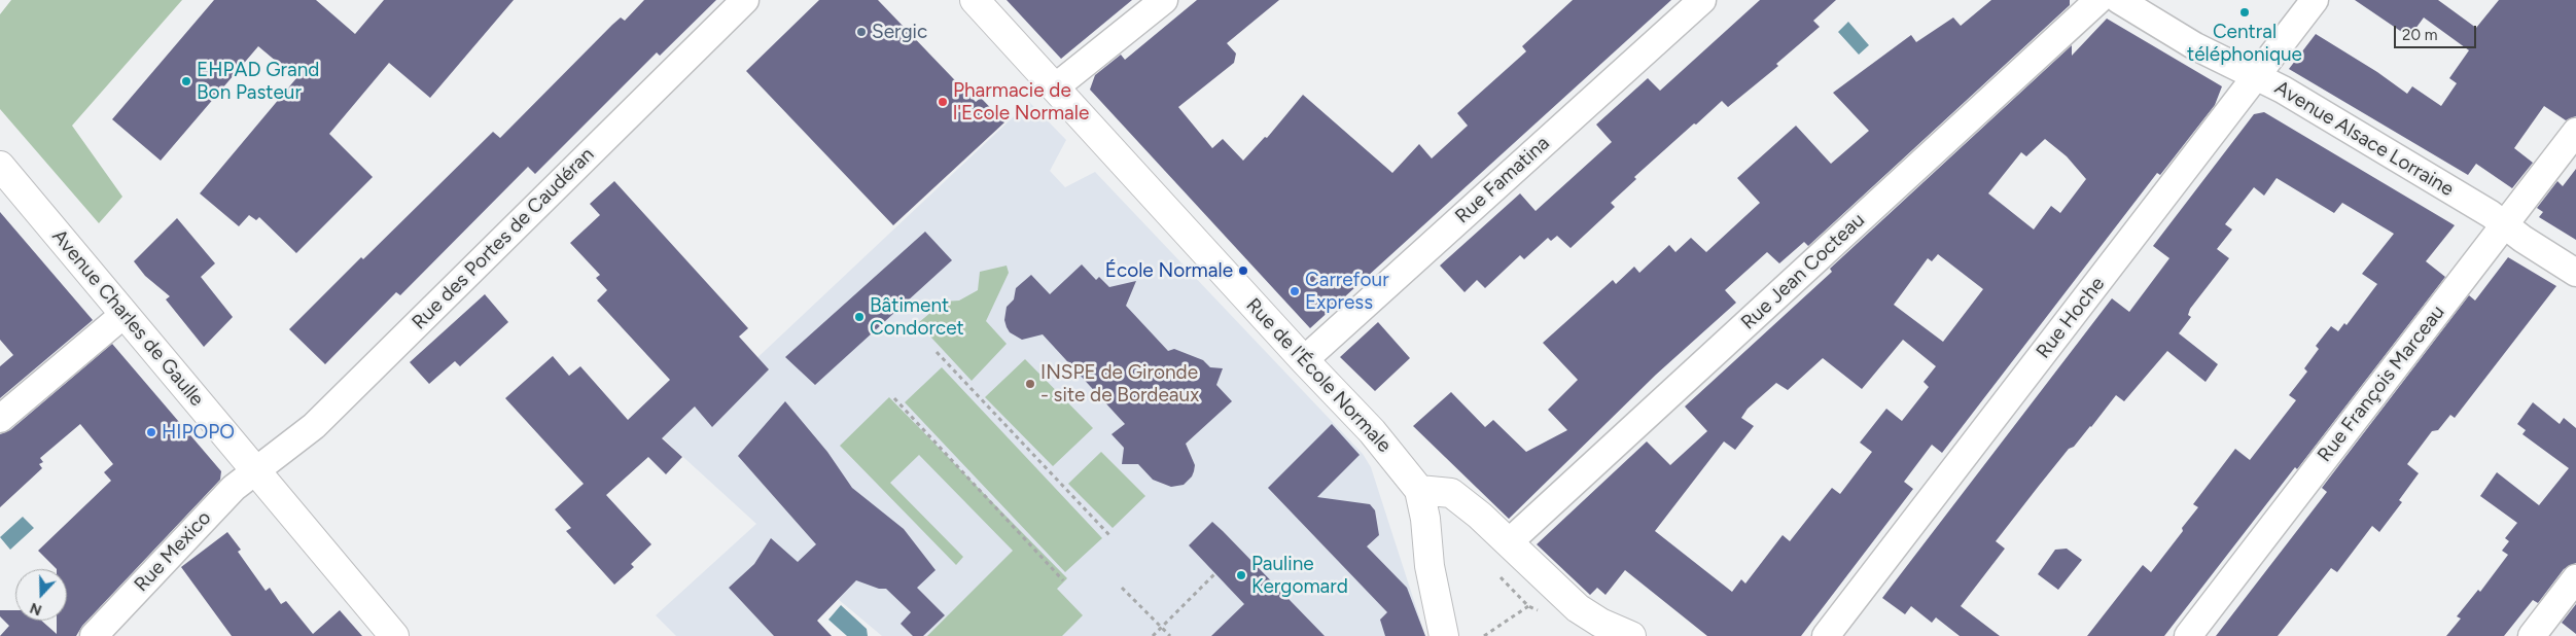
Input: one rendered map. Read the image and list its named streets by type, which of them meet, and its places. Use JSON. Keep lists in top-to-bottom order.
{
  "streets": {
    "main road": ["Avenue Charles de Gaulle", "Rue de l'École Normale"],
    "street": [
      "Avenue Alsace Lorraine",
      "Rue Famatina",
      "Rue des Portes de Caudéran",
      "Rue Jean Cocteau",
      "Rue Hoche",
      "Rue François Marceau",
      "Rue Mexico"
    ]
  },
  "crossings": [
    ["Avenue Alsace Lorraine", "Rue Hoche"],
    ["Avenue Alsace Lorraine", "Rue François Marceau"],
    ["Rue Famatina", "Rue de l'École Normale"],
    ["Rue des Portes de Caudéran", "Avenue Charles de Gaulle"],
    ["Rue des Portes de Caudéran", "Rue Mexico"],
    ["Avenue Charles de Gaulle", "Rue Mexico"]
  ],
  "places": [
    "Central téléphonique",
    "Sergic",
    "EHPAD Grand Bon Pasteur",
    "Pharmacie de l'Ecole Normale",
    "École Normale",
    "Carrefour Express",
    "Bâtiment Condorcet",
    "INSPE de Gironde - site de Bordeaux",
    "HIPOPO",
    "Pauline Kergomard"
  ],
  "scale_bar": "20 m",
  "north": "bottom"
}
